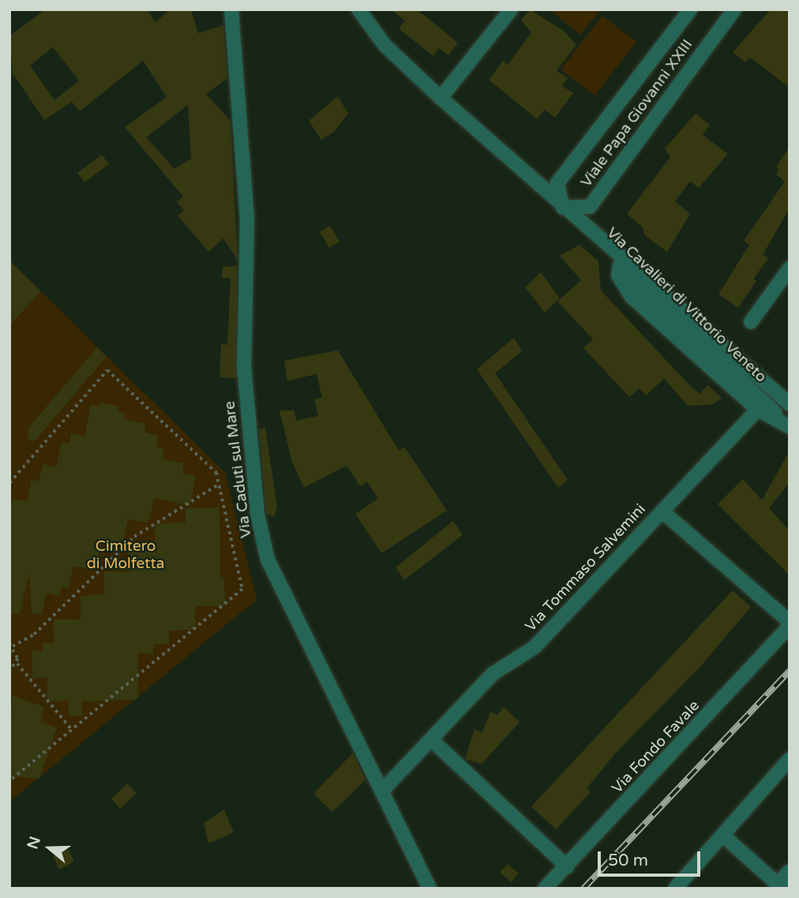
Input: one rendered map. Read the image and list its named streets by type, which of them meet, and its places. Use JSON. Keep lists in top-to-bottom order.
{
  "streets": {
    "street": [
      "Viale Papa Giovanni XXIII",
      "Via Cavalieri di Vittorio Veneto",
      "Via Caduti sul Mare",
      "Via Tommaso Salvemini",
      "Via Fondo Favale"
    ]
  },
  "crossings": [
    ["Viale Papa Giovanni XXIII", "Via Cavalieri di Vittorio Veneto"],
    ["Via Caduti sul Mare", "Via Tommaso Salvemini"]
  ],
  "parks": ["Cimitero di Molfetta"],
  "scale_bar": "50 m",
  "north": "left"
}
